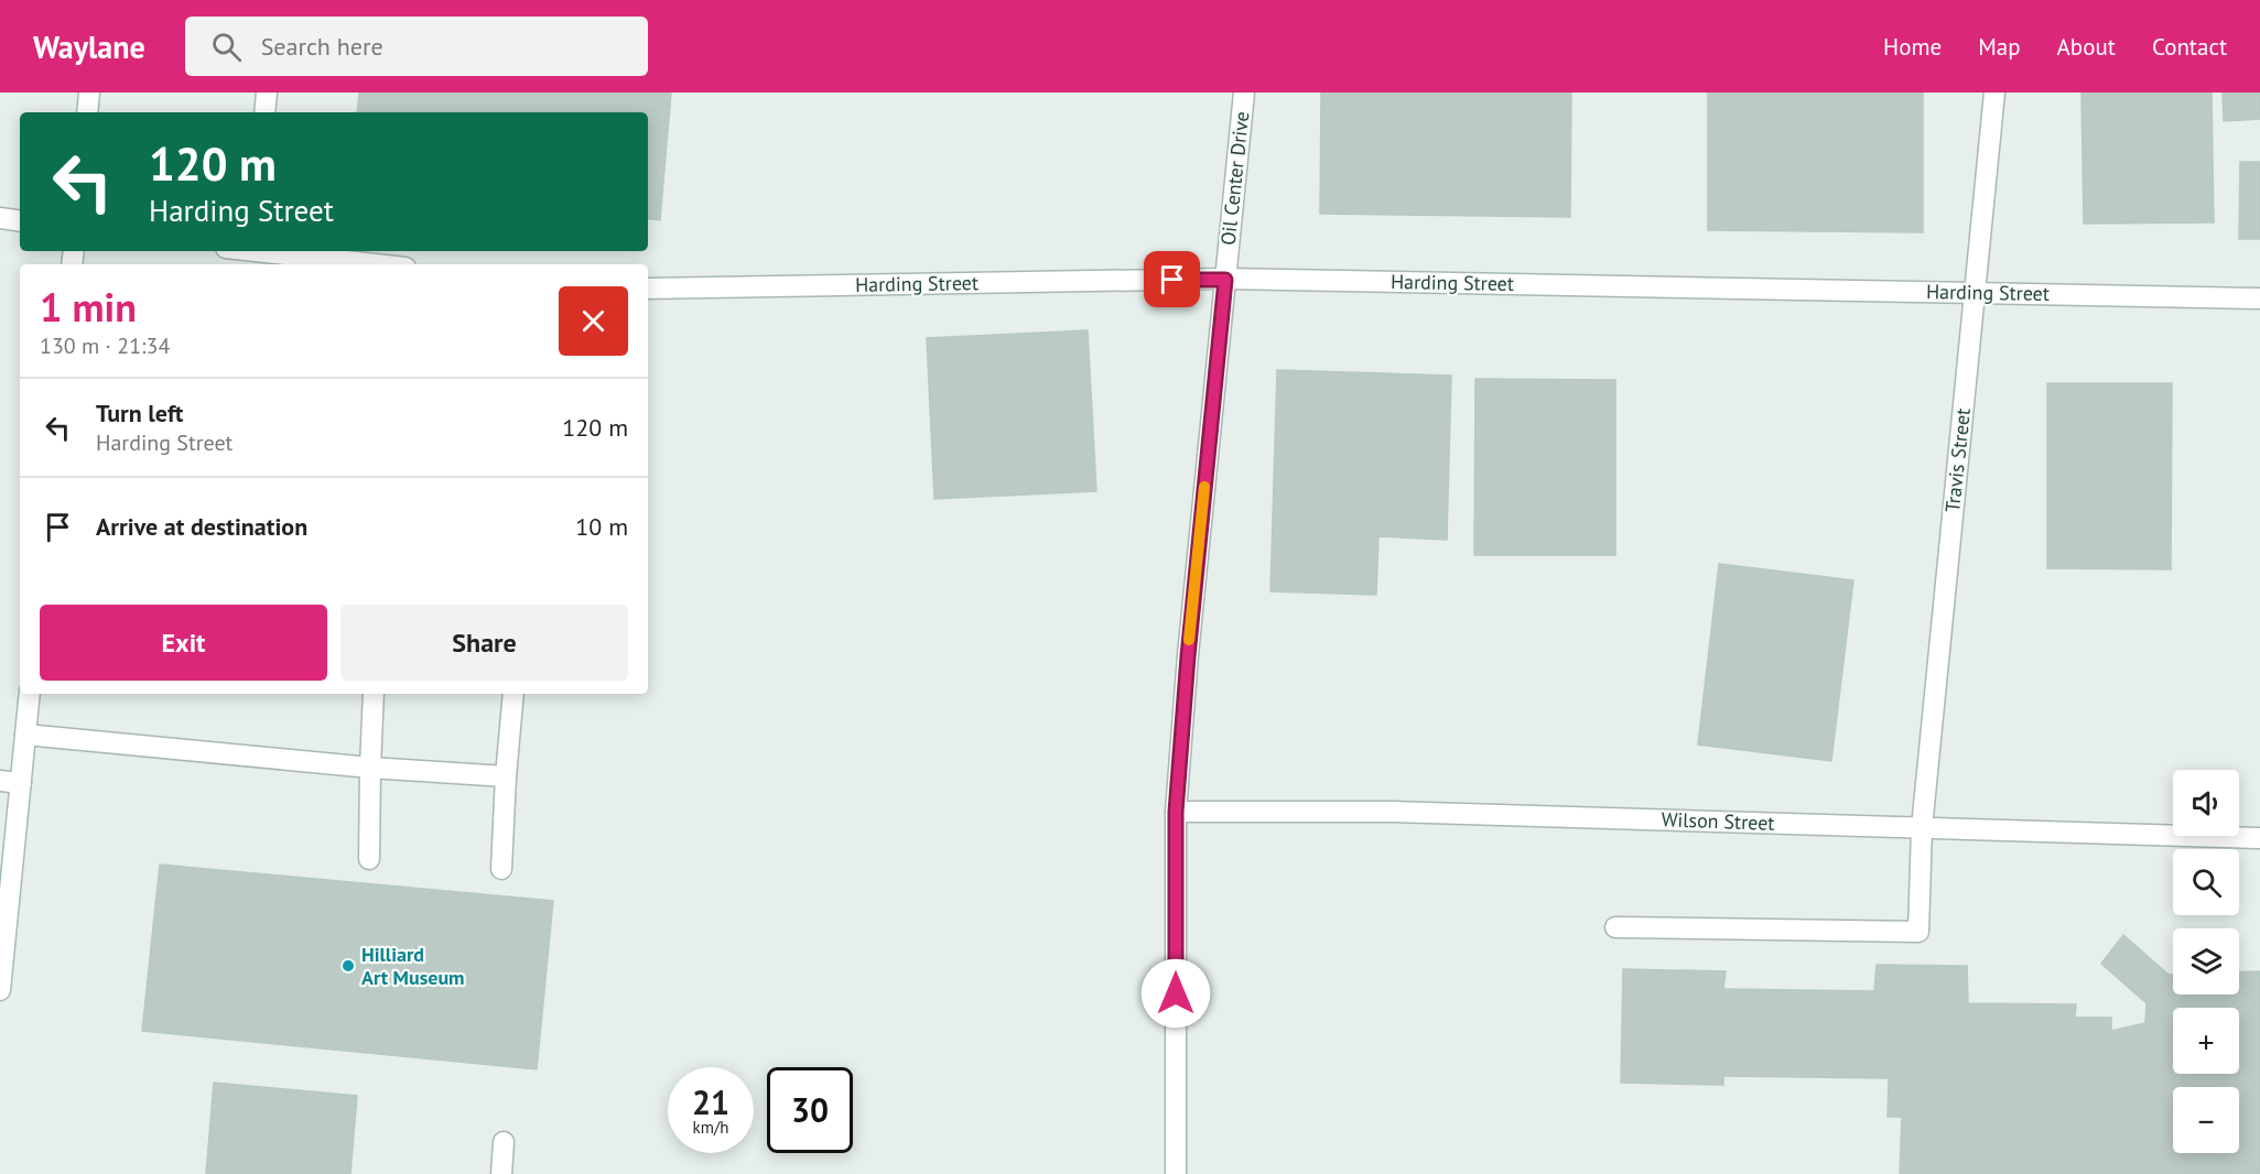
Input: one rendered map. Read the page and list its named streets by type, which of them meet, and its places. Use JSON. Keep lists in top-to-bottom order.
{
  "streets": {
    "street": [
      "Oil Center Drive",
      "Harding Street",
      "Travis Street",
      "Wilson Street"
    ]
  },
  "crossings": [
    ["Oil Center Drive", "Harding Street"],
    ["Oil Center Drive", "Wilson Street"],
    ["Harding Street", "Travis Street"],
    ["Travis Street", "Wilson Street"]
  ],
  "places": ["Hilliard Art Museum"],
  "page": {
    "header": "Waylane",
    "search": "Search here",
    "nav": [
      "Home",
      "Map",
      "About",
      "Contact"
    ],
    "turn": ["120 m", "Harding Street"],
    "heading": ["1 min", "130 m · 21:34"],
    "list": [
      {
        "name": "Turn left",
        "note": "Harding Street",
        "value": "120 m"
      },
      {
        "name": "Arrive at destination",
        "value": "10 m"
      }
    ],
    "buttons": ["Exit", "Share"],
    "map_buttons": ["+", "−"],
    "speed": "21 km/h",
    "limit": "30"
  }
}
